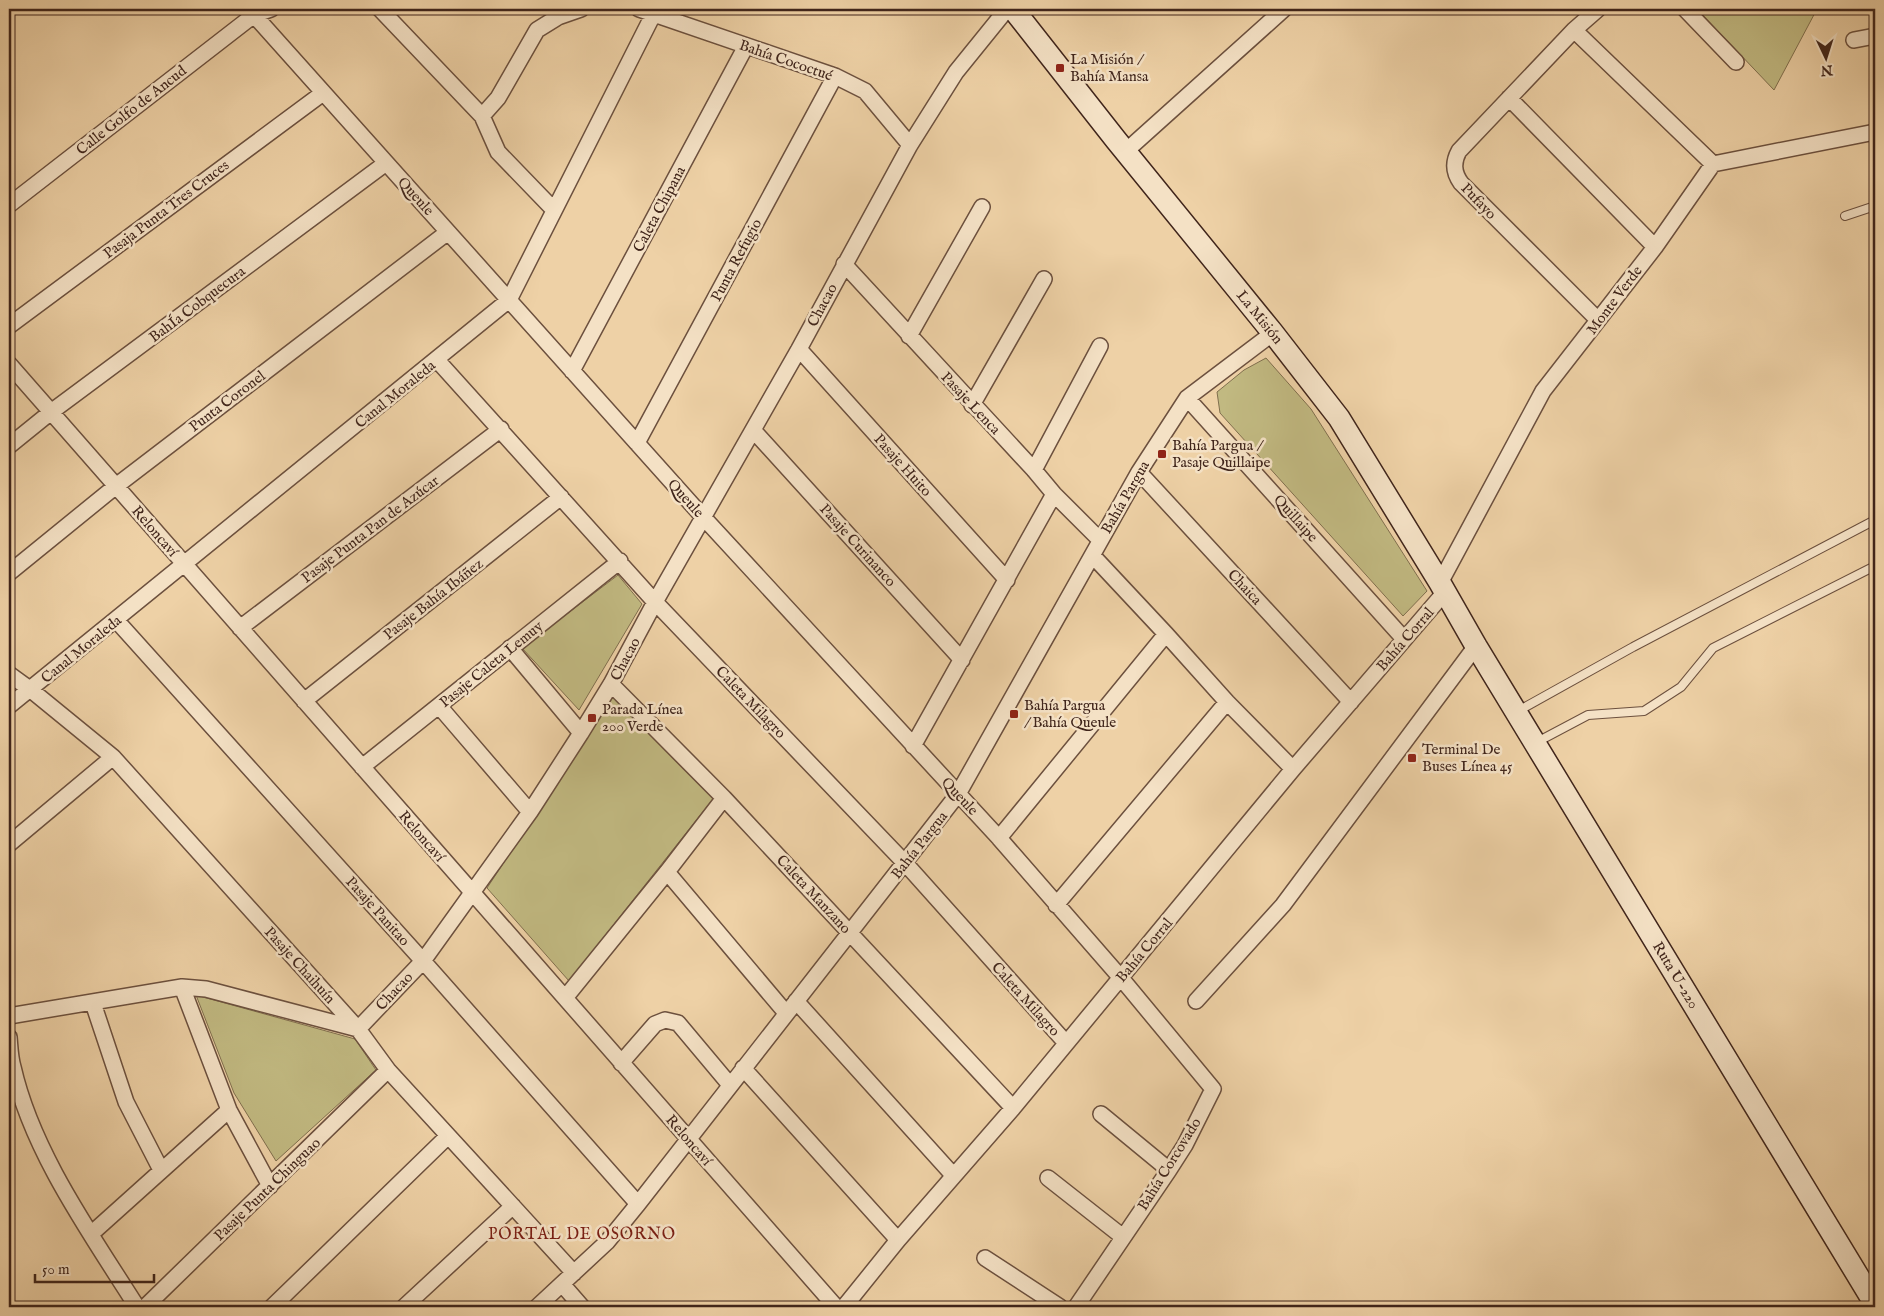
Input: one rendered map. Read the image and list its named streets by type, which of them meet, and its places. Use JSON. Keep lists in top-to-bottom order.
{
  "streets": {
    "street": [
      "Bahía Cococtué",
      "Calle Golfo de Ancud",
      "Queule",
      "Pufayo",
      "Pasaja Punta Tres Cruces",
      "Caleta Chipana",
      "Punta Refugio",
      "Monte Verde",
      "BahÍa Cobquecura",
      "Chacao",
      "La Misión",
      "Canal Moraleda",
      "Punta Coronel",
      "Pasaje Lenca",
      "Pasaje Huito",
      "Bahía Pargua",
      "Quillaipe",
      "Pasaje Punta Pan de Azúcar",
      "Reloncaví",
      "Pasaje Curinanco",
      "Chaica",
      "Pasaje Bahía Ibáñez",
      "Bahía Corral",
      "Pasaje Caleta Lemuy",
      "Caleta Milagro",
      "Caleta Manzano",
      "Pasaje Panitao",
      "Pasaje Chaihuín",
      "Ruta U-220",
      "Bahía Corcovado",
      "Pasaje Punta Chinguao"
    ]
  },
  "crossings": [
    ["Bahía Cococtué", "Caleta Chipana"],
    ["Bahía Cococtué", "Punta Refugio"],
    ["Bahía Cococtué", "Chacao"],
    ["Bahía Cococtué", "Canal Moraleda"],
    ["Calle Golfo de Ancud", "Queule"],
    ["Queule", "Pasaja Punta Tres Cruces"],
    ["Queule", "Caleta Chipana"],
    ["Queule", "Punta Refugio"],
    ["Queule", "BahÍa Cobquecura"],
    ["Queule", "Chacao"],
    ["Queule", "Canal Moraleda"],
    ["Queule", "Punta Coronel"],
    ["Queule", "Bahía Pargua"],
    ["Queule", "Bahía Corral"],
    ["Queule", "Bahía Corcovado"],
    ["Pufayo", "Monte Verde"],
    ["Monte Verde", "La Misión"],
    ["Monte Verde", "Bahía Corral"],
    ["BahÍa Cobquecura", "Reloncaví"],
    ["Chacao", "Pasaje Lenca"],
    ["Chacao", "Pasaje Huito"],
    ["Chacao", "Reloncaví"],
    ["Chacao", "Pasaje Curinanco"],
    ["Chacao", "Caleta Milagro"],
    ["Chacao", "Caleta Manzano"],
    ["Chacao", "Pasaje Panitao"],
    ["Chacao", "Pasaje Chaihuín"],
    ["La Misión", "Bahía Pargua"],
    ["La Misión", "Bahía Corral"],
    ["La Misión", "Ruta U-220"],
    ["Canal Moraleda", "Reloncaví"],
    ["Canal Moraleda", "Caleta Milagro"],
    ["Canal Moraleda", "Pasaje Panitao"],
    ["Canal Moraleda", "Pasaje Chaihuín"],
    ["Punta Coronel", "Reloncaví"],
    ["Pasaje Lenca", "Bahía Pargua"],
    ["Bahía Pargua", "Quillaipe"],
    ["Bahía Pargua", "Reloncaví"],
    ["Bahía Pargua", "Chaica"],
    ["Bahía Pargua", "Caleta Milagro"],
    ["Bahía Pargua", "Caleta Manzano"],
    ["Bahía Pargua", "Pasaje Panitao"],
    ["Bahía Pargua", "Pasaje Chaihuín"],
    ["Quillaipe", "Bahía Corral"],
    ["Pasaje Punta Pan de Azúcar", "Reloncaví"],
    ["Pasaje Punta Pan de Azúcar", "Caleta Milagro"],
    ["Reloncaví", "Pasaje Bahía Ibáñez"],
    ["Reloncaví", "Pasaje Caleta Lemuy"],
    ["Chaica", "Bahía Corral"],
    ["Pasaje Bahía Ibáñez", "Caleta Milagro"],
    ["Bahía Corral", "Caleta Milagro"],
    ["Bahía Corral", "Caleta Manzano"],
    ["Bahía Corral", "Bahía Corcovado"],
    ["Pasaje Caleta Lemuy", "Caleta Milagro"],
    ["Pasaje Chaihuín", "Pasaje Punta Chinguao"]
  ],
  "districts": ["PORTAL DE OSORNO"],
  "places": {
    "transit": [
      "La Misión / Bahía Mansa",
      "Bahía Pargua / Pasaje Quillaipe",
      "Bahía Pargua / Bahía Queule",
      "Parada Línea 200 Verde",
      "Terminal De Buses Línea 45"
    ]
  },
  "scale_bar": "50 m",
  "north": "bottom"
}
